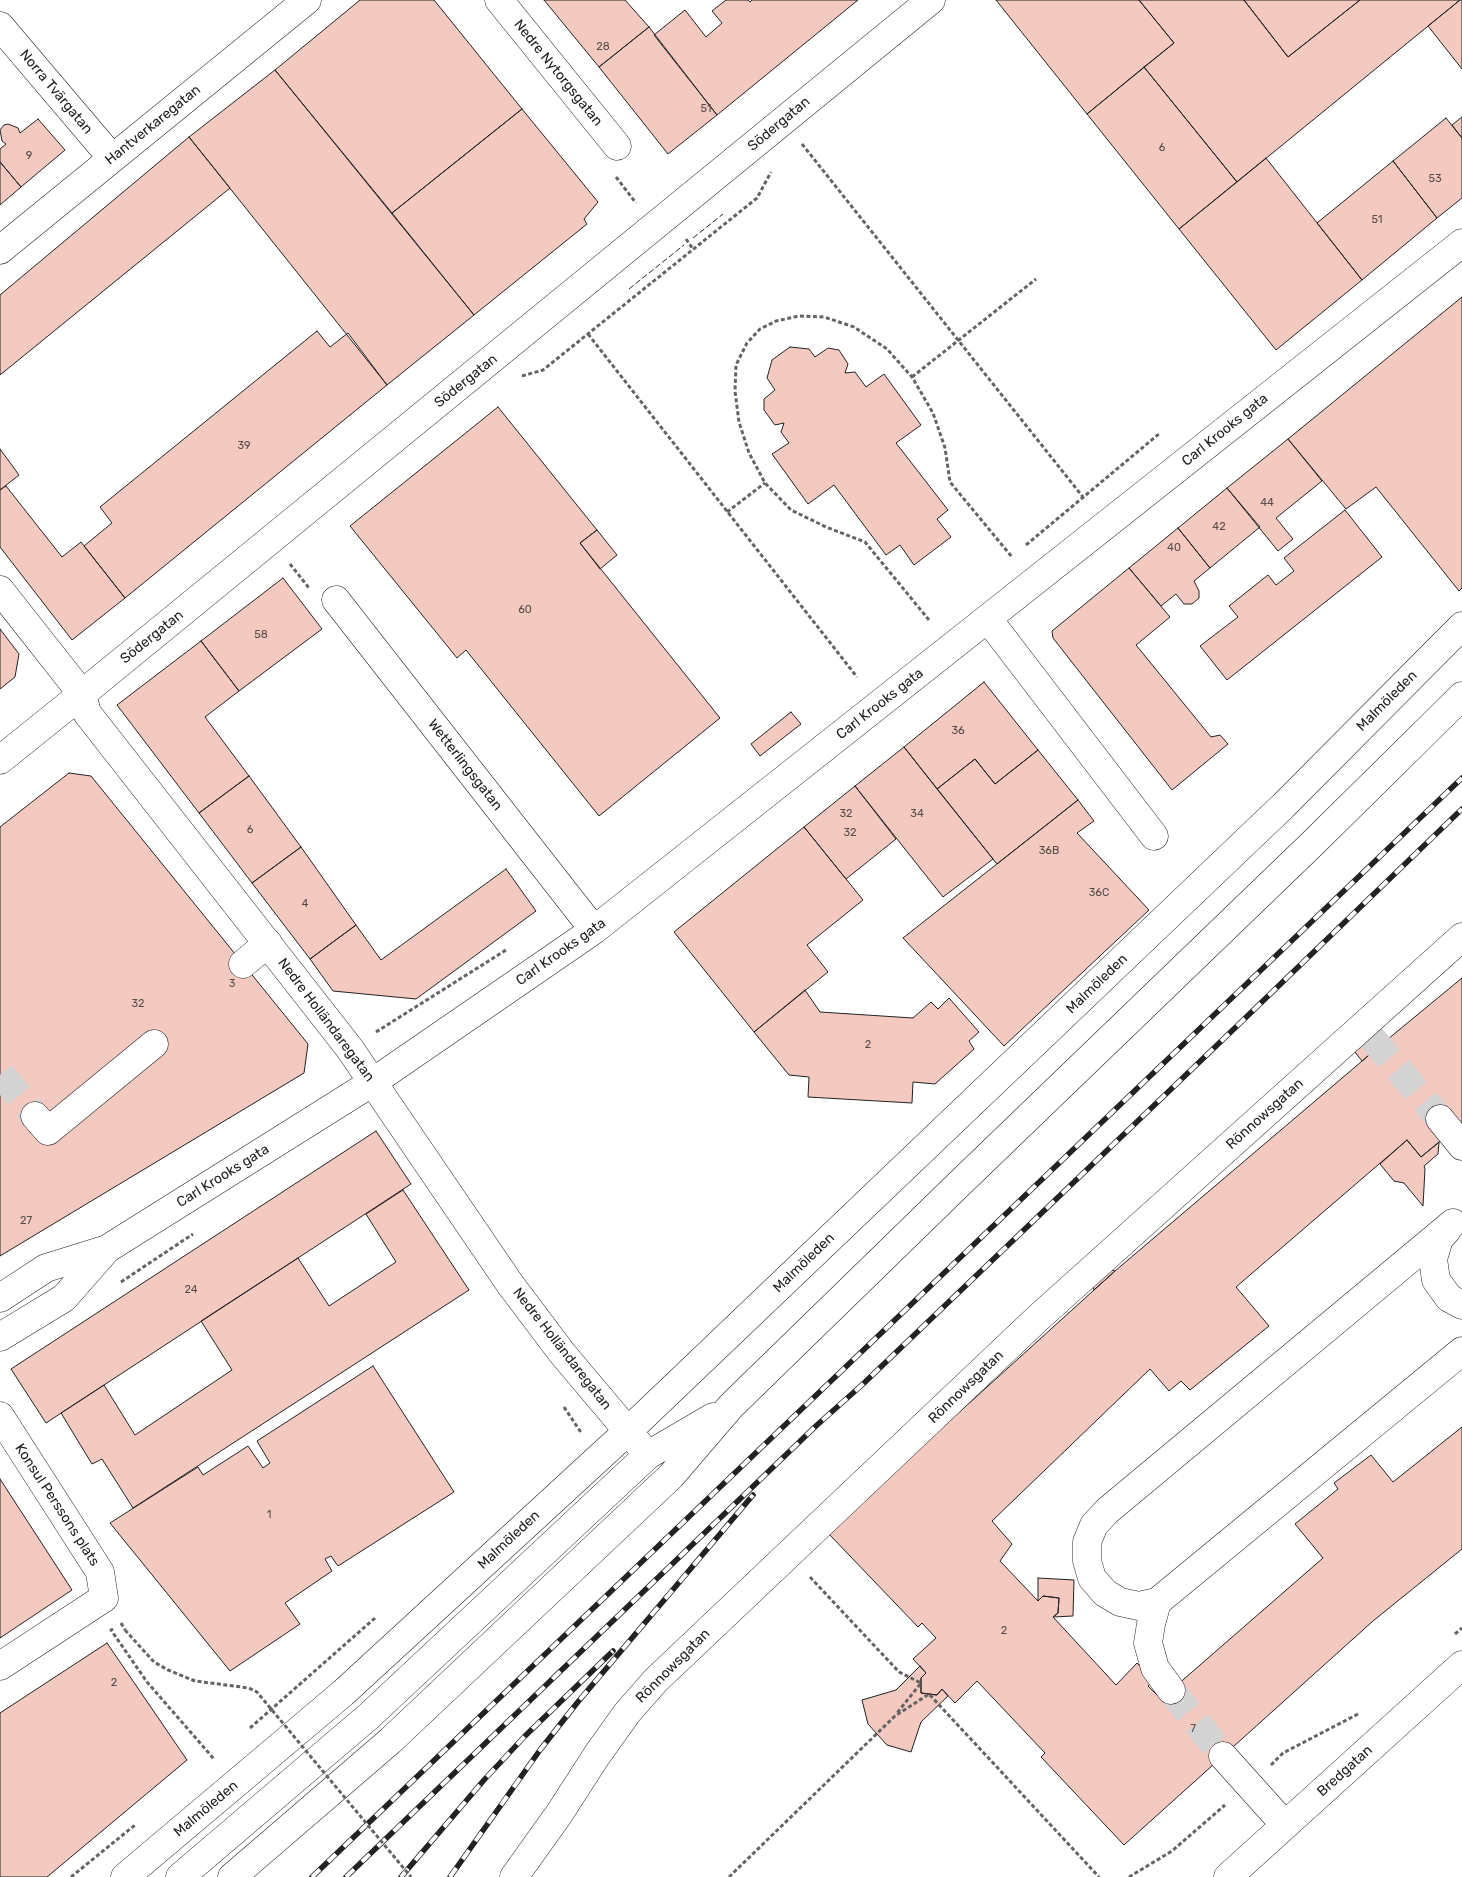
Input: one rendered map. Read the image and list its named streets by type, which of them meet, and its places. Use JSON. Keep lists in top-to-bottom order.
{
  "streets": {
    "street": [
      "Nedre Nytorgsgatan",
      "Norra Tvärgatan",
      "Södergatan",
      "Hantverkaregatan",
      "Carl Krooks gata",
      "Malmöleden",
      "Wetterlingsgatan",
      "Nedre Holländaregatan",
      "Rönnowsgatan",
      "Konsul Perssons plats",
      "Bredgatan"
    ]
  },
  "crossings": [
    ["Norra Tvärgatan", "Hantverkaregatan"],
    ["Södergatan", "Nedre Holländaregatan"],
    ["Carl Krooks gata", "Wetterlingsgatan"],
    ["Carl Krooks gata", "Nedre Holländaregatan"],
    ["Malmöleden", "Nedre Holländaregatan"]
  ],
  "house_numbers": [
    "28",
    "51",
    "6",
    "9",
    "53",
    "51",
    "39",
    "44",
    "42",
    "40",
    "60",
    "58",
    "36",
    "32",
    "34",
    "6",
    "32",
    "36B",
    "36C",
    "4",
    "3",
    "32",
    "2",
    "27",
    "24",
    "1",
    "2",
    "2",
    "7"
  ]
}
